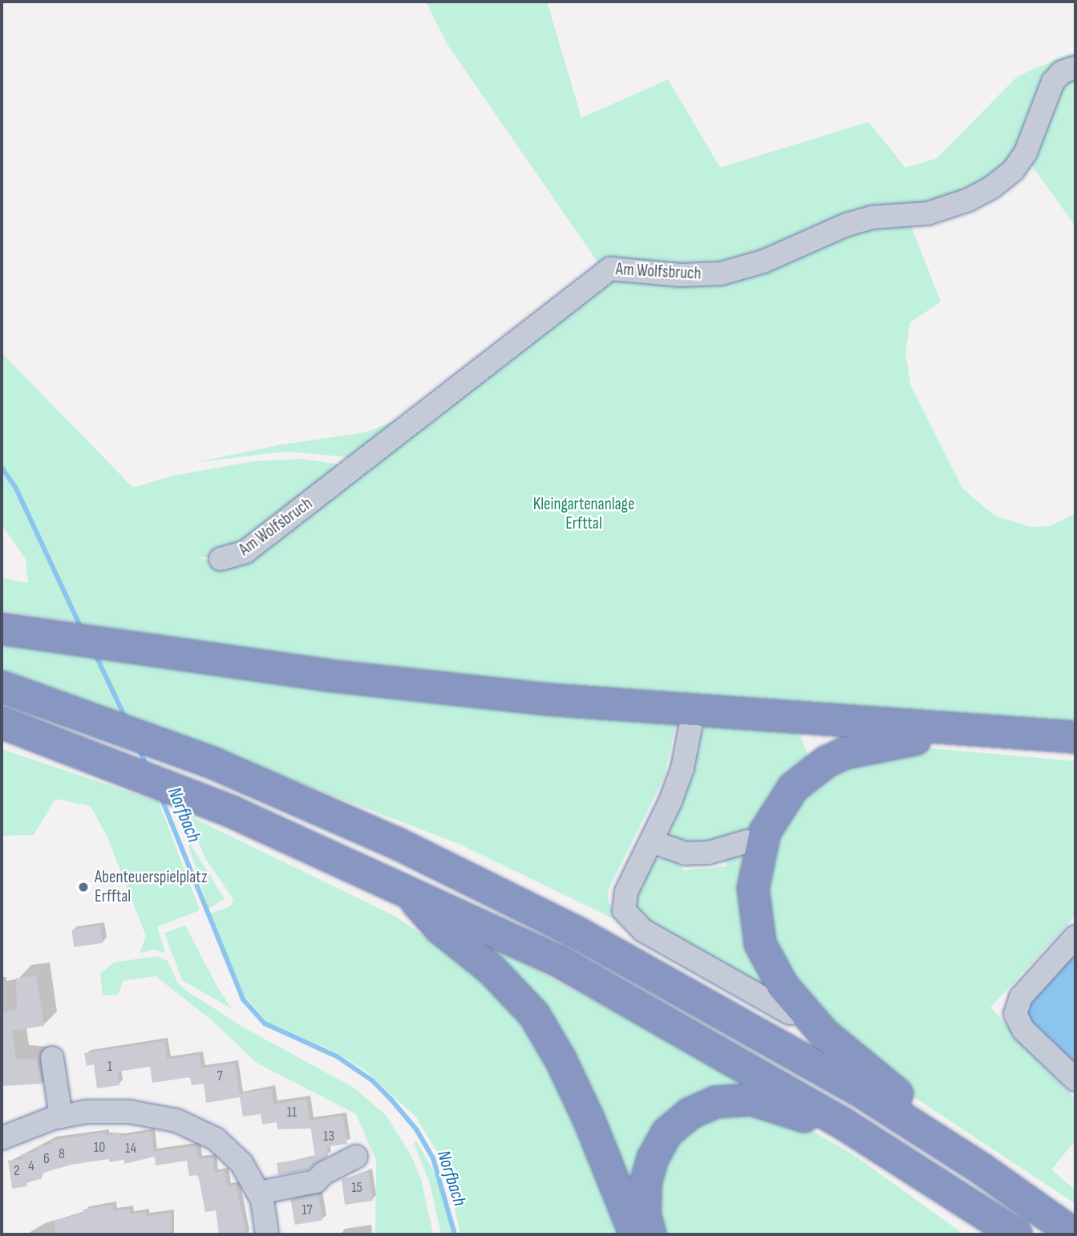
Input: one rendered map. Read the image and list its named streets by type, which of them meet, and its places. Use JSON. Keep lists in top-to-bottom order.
{
  "streets": {
    "street": ["Am Wolfsbruch"]
  },
  "water": ["Norfbach"],
  "parks": ["Kleingartenanlage Erfttal"],
  "places": ["Abenteuerspielplatz Erfftal"],
  "house_numbers": [
    "1",
    "7",
    "11",
    "13",
    "10",
    "14",
    "8",
    "6",
    "4",
    "2",
    "15",
    "17"
  ]
}
